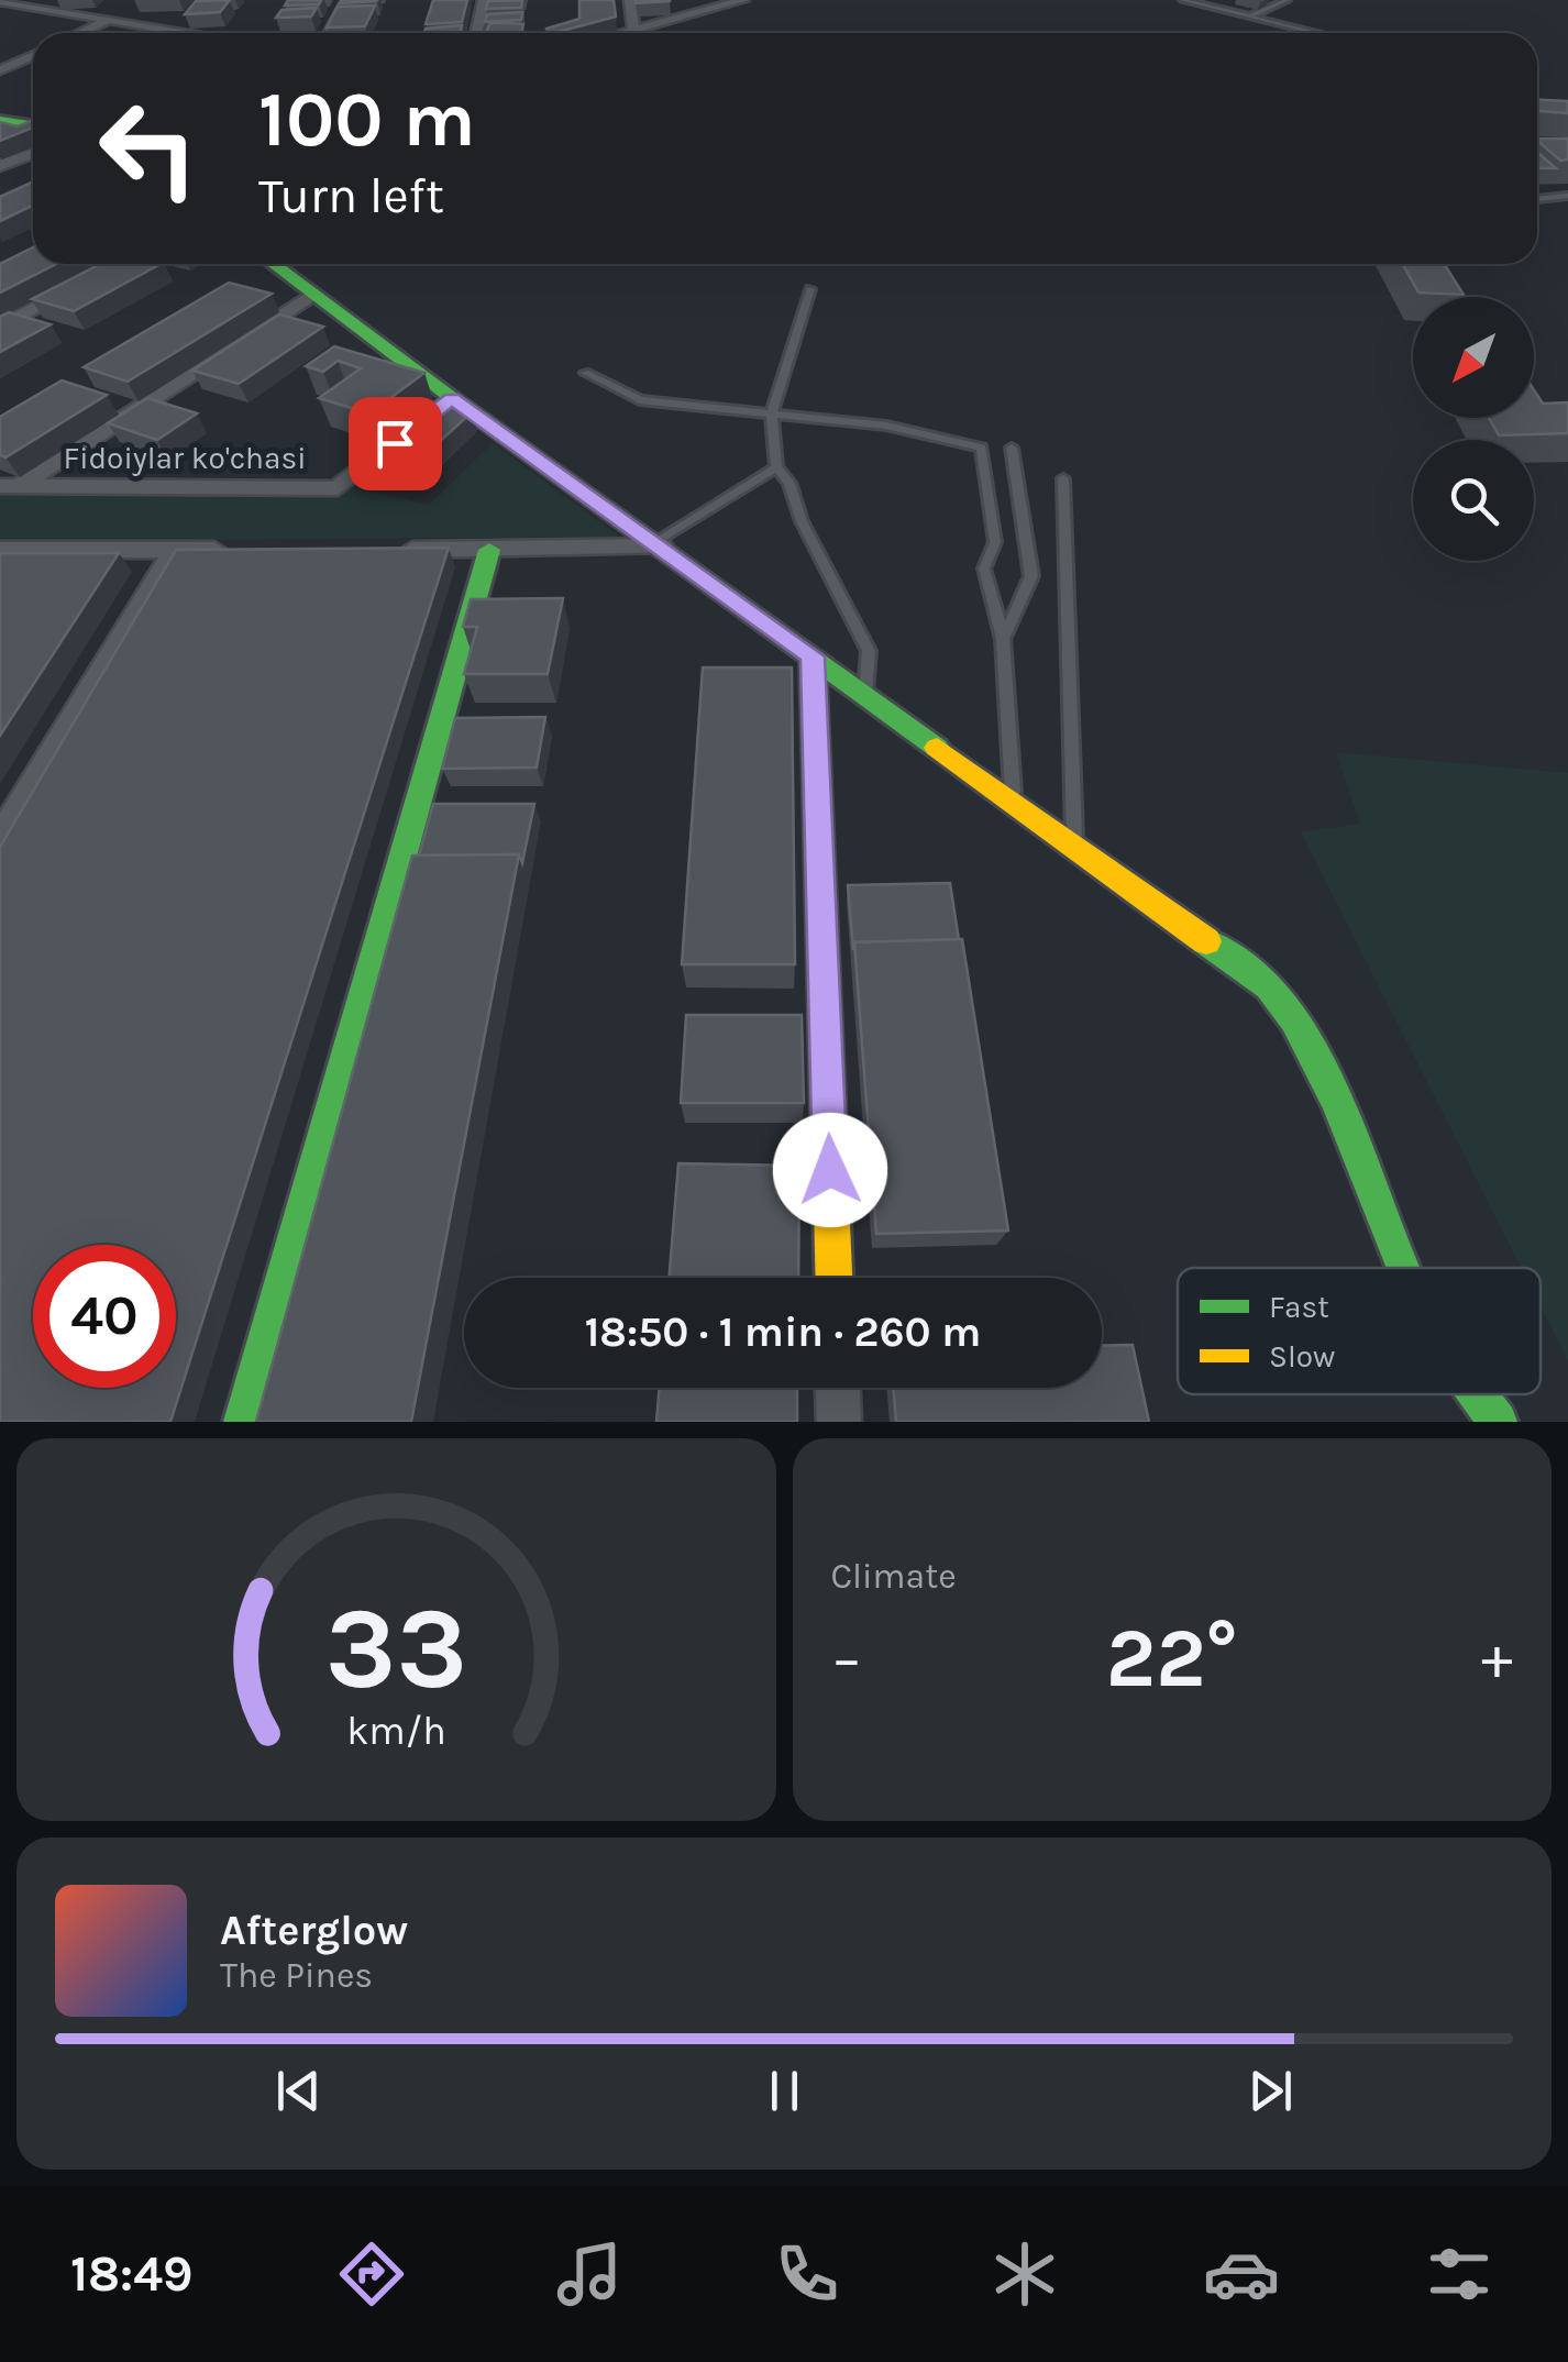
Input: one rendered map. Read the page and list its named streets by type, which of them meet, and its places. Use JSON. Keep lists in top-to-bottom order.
{
  "streets": {
    "street": ["Fidoiylar ko'chasi"]
  },
  "legend": ["Fast", "Slow"],
  "north": "bottom left",
  "page": {
    "turn": ["100 m", "Turn left"],
    "limit": "40",
    "trip": "18:50 · 1 min · 260 m",
    "tile": "Climate",
    "heat": ["−", "22°", "+"],
    "song": ["Afterglow", "The Pines"],
    "tabs": "18:49",
    "gauge": ["33", "km/h"]
  }
}
